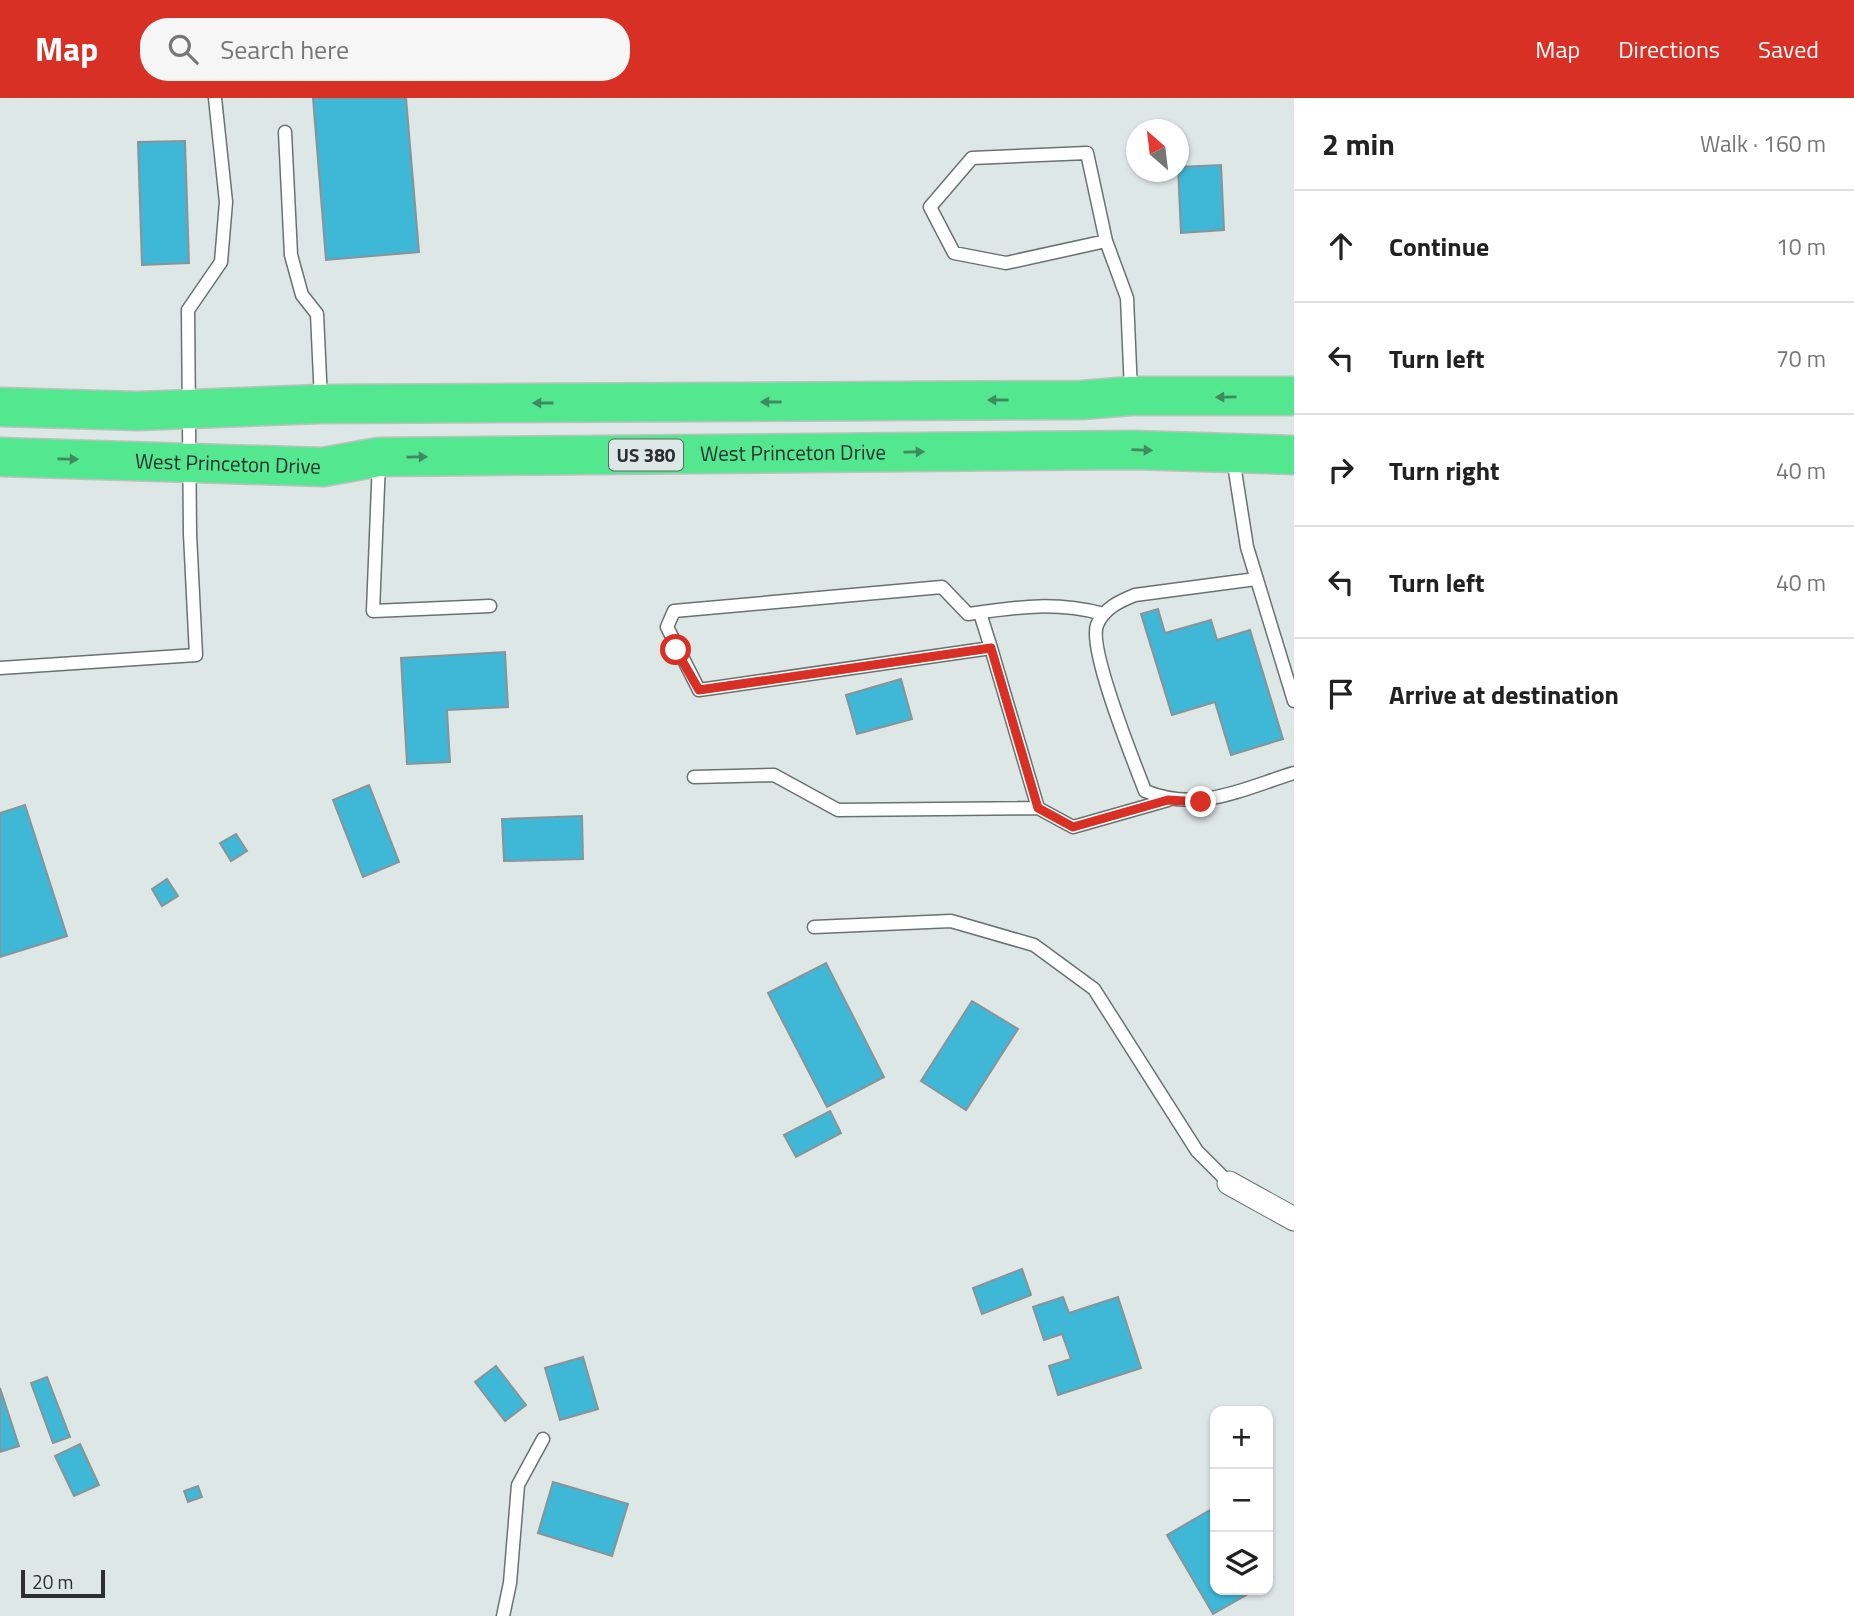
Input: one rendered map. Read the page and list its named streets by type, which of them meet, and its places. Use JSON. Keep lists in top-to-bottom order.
{
  "streets": {
    "highway": ["West Princeton Drive", "US 380"]
  },
  "scale_bar": "20 m",
  "north": "top left",
  "page": {
    "header": "Map",
    "search": "Search here",
    "nav": ["Map", "Directions", "Saved"],
    "heading": ["2 min", "Walk · 160 m"],
    "list": [
      ["Continue", "10 m"],
      ["Turn left", "70 m"],
      ["Turn right", "40 m"],
      ["Turn left", "40 m"],
      "Arrive at destination"
    ],
    "map_buttons": ["+", "−"],
    "scale": "20 m"
  }
}
